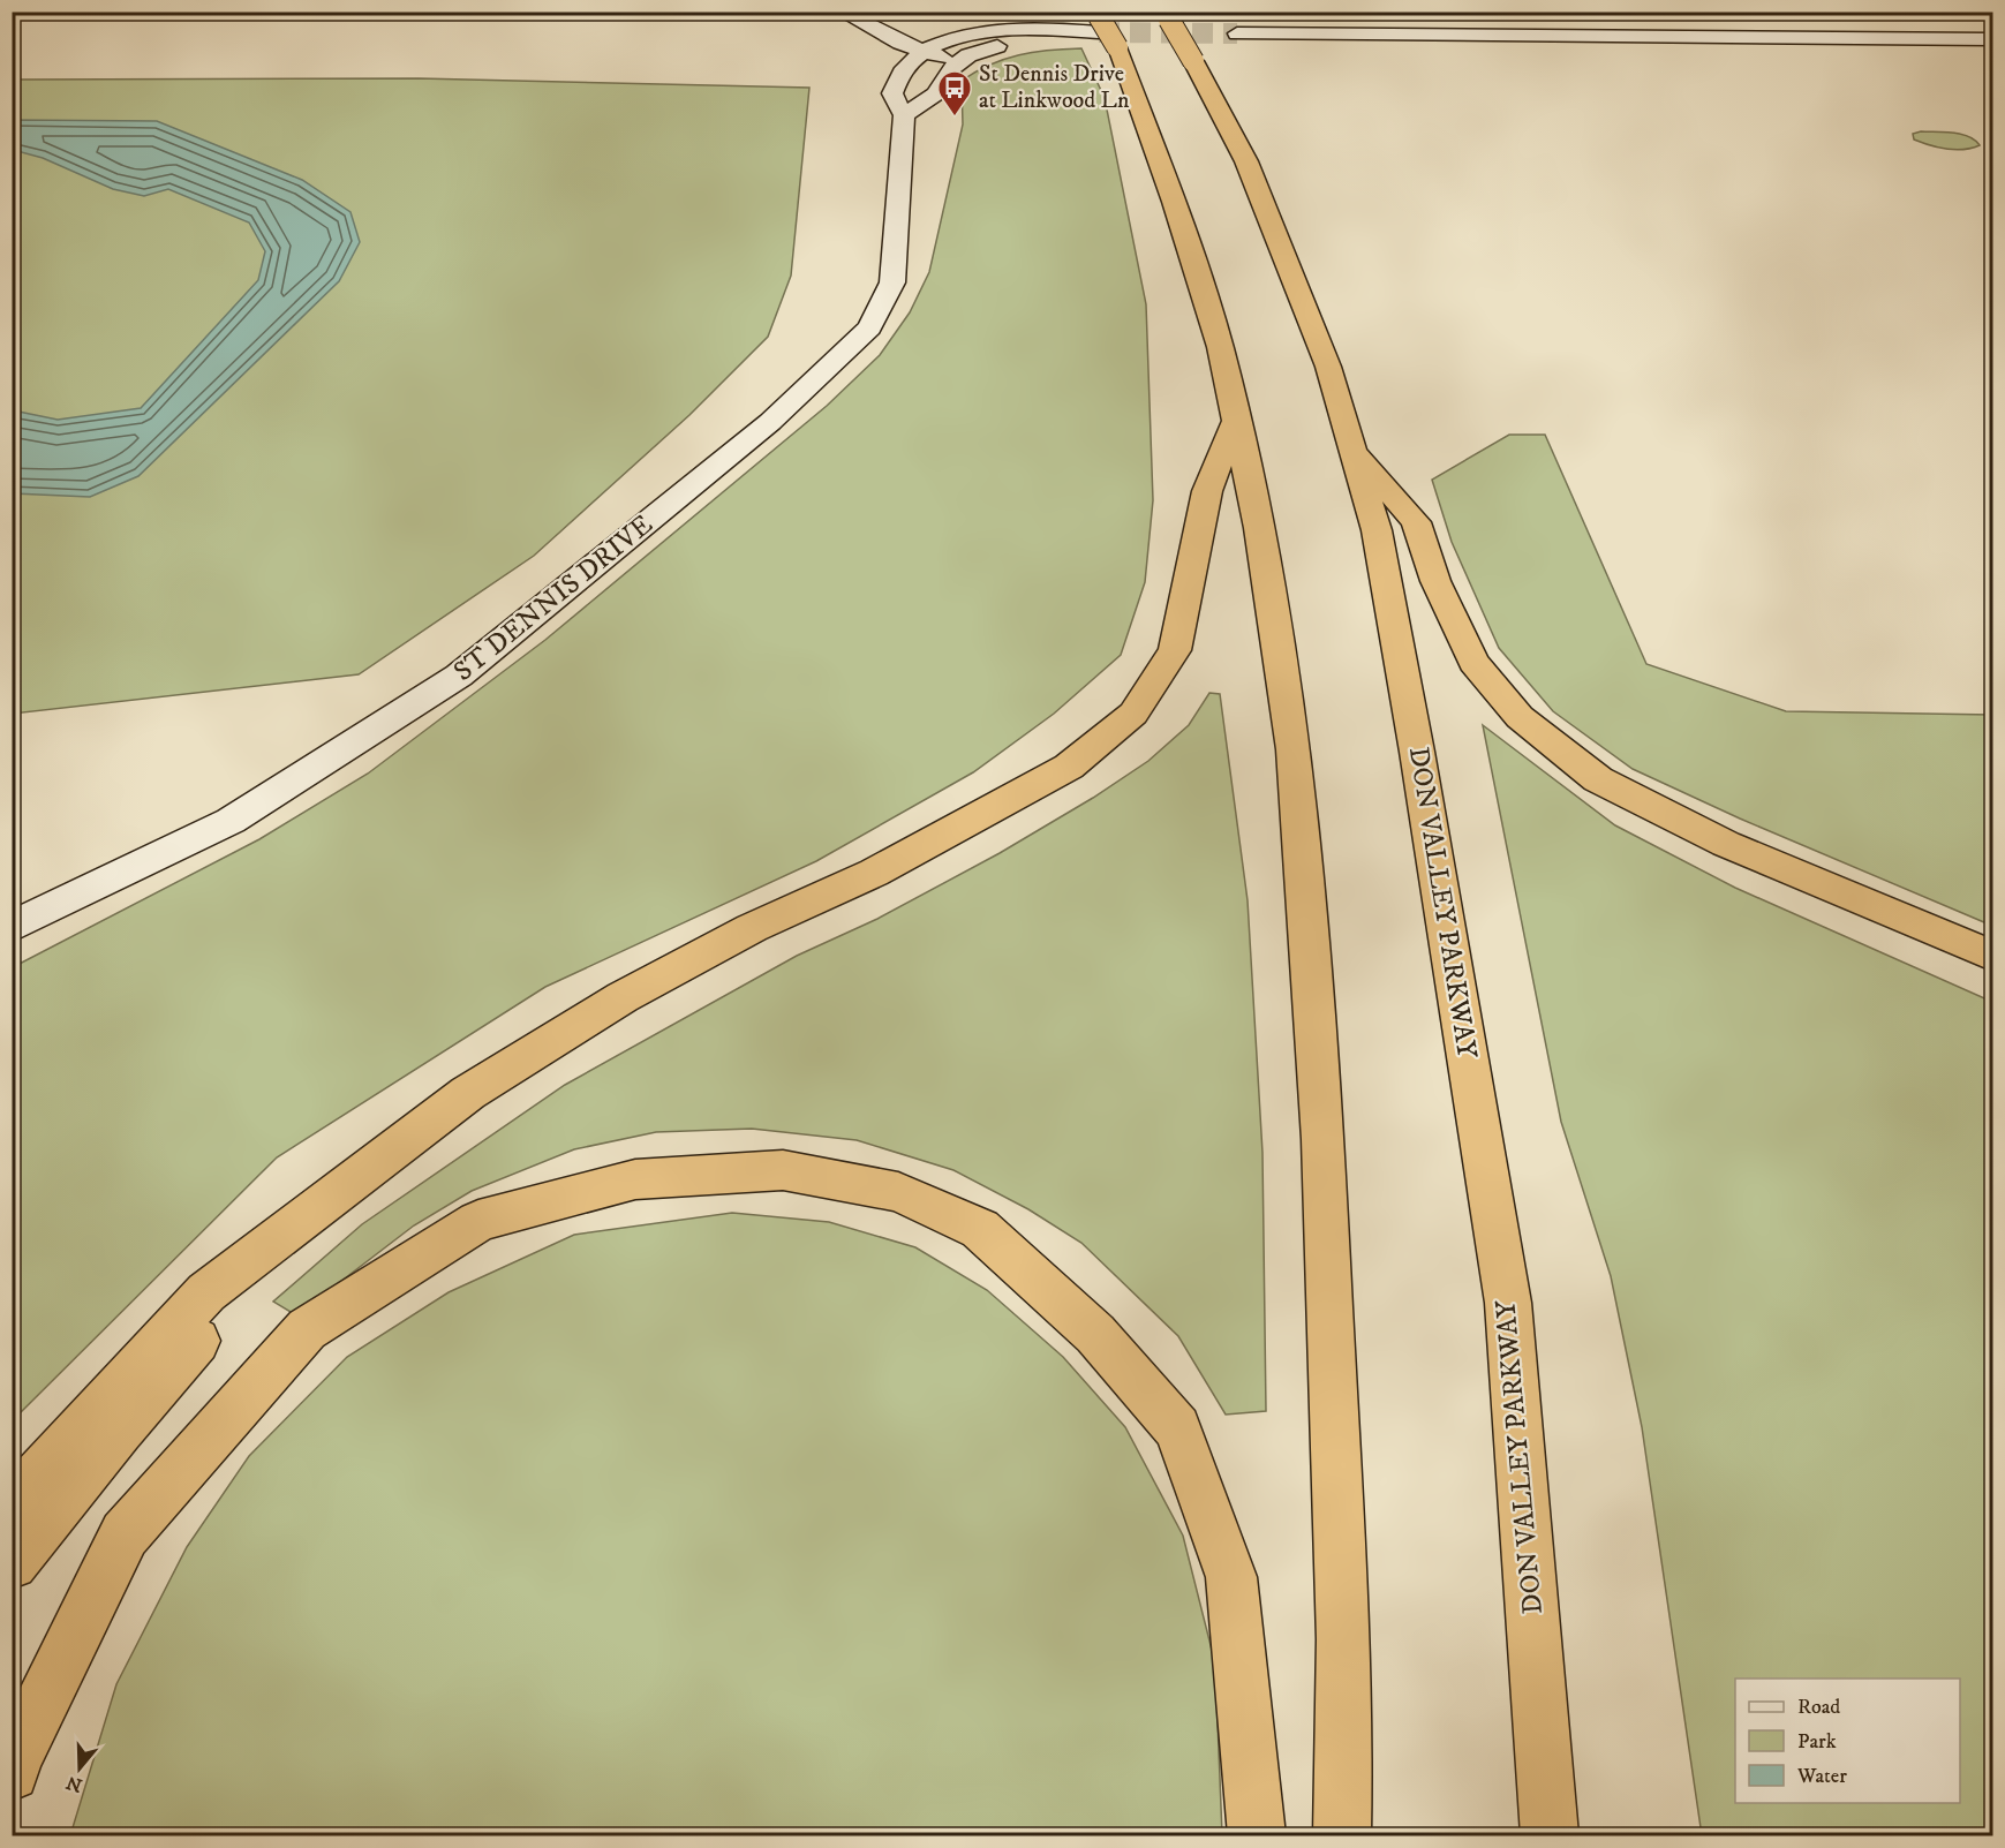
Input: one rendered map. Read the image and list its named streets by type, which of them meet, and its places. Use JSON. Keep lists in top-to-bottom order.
{
  "streets": {
    "highway": ["DON VALLEY PARKWAY"],
    "street": ["ST DENNIS DRIVE"]
  },
  "places": {
    "bus stop": ["St Dennis Drive at Linkwood Ln"]
  },
  "legend": ["Road", "Park", "Water"],
  "north": "bottom"
}
